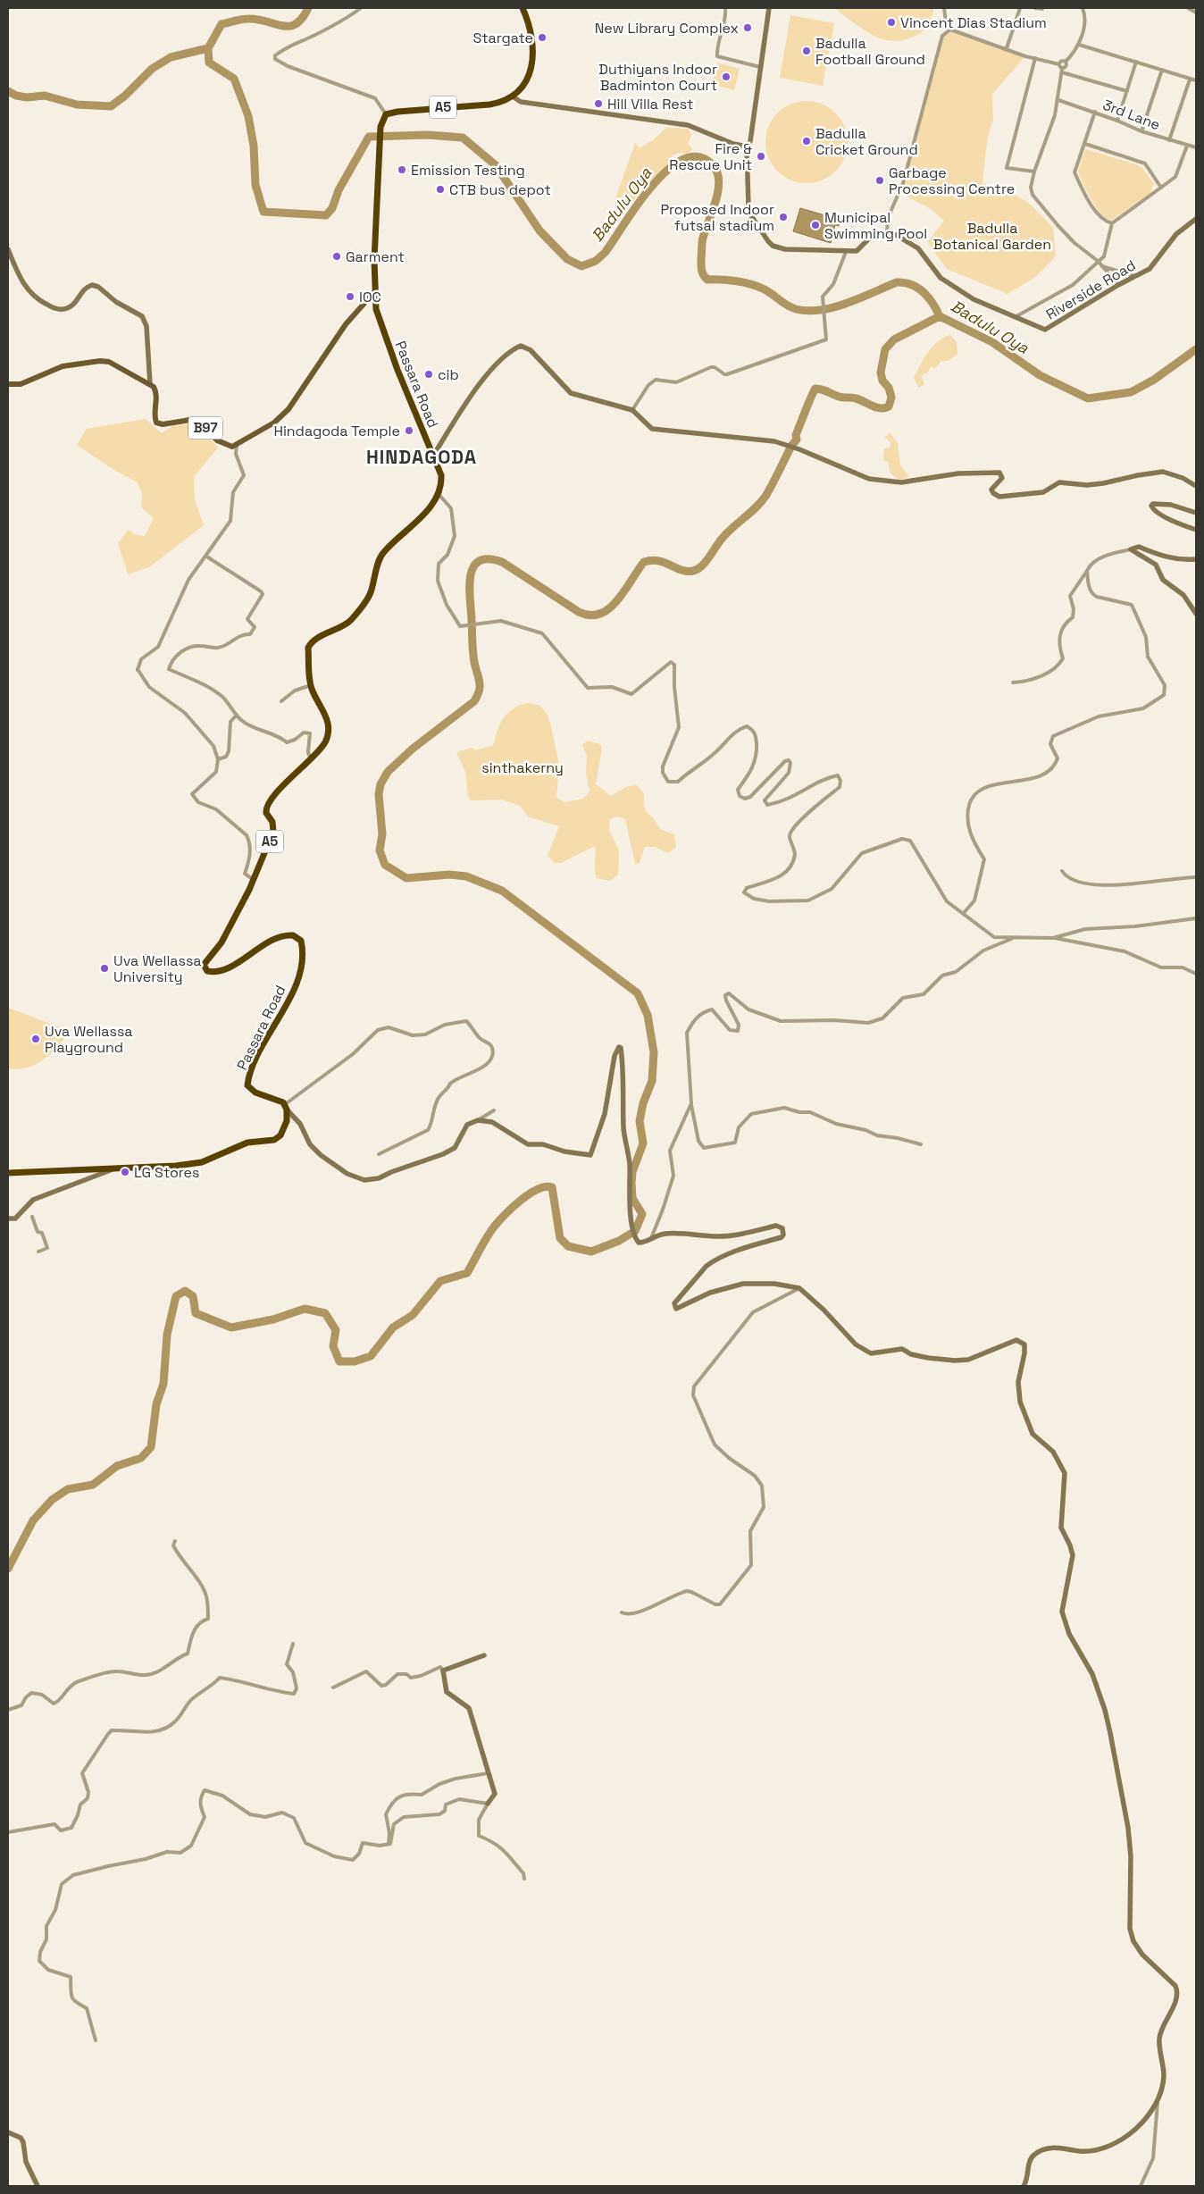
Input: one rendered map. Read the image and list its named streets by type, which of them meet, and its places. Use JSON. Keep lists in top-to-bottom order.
{
  "streets": {
    "highway": ["A5", "Passara Road"],
    "main road": ["B97"],
    "street": ["3rd Lane", "Riverside Road"]
  },
  "crossings": [
    ["A5", "Passara Road"],
    ["Passara Road", "B97"]
  ],
  "districts": ["HINDAGODA"],
  "water": ["Badulu Oya"],
  "parks": ["Badulla Botanical Garden", "sinthakerny"],
  "places": [
    "Vincent Dias Stadium",
    "New Library Complex",
    "Stargate",
    "Badulla Football Ground",
    "Duthiyans Indoor Badminton Court",
    "Hill Villa Rest",
    "Badulla Cricket Ground",
    "Fire & Rescue Unit",
    "Emission Testing",
    "Garbage Processing Centre",
    "CTB bus depot",
    "Proposed Indoor futsal stadium",
    "Municipal Swimming Pool",
    "Garment",
    "IOC",
    "cib",
    "Hindagoda Temple",
    "Uva Wellassa University",
    "Uva Wellassa Playground",
    "LG Stores"
  ]
}
